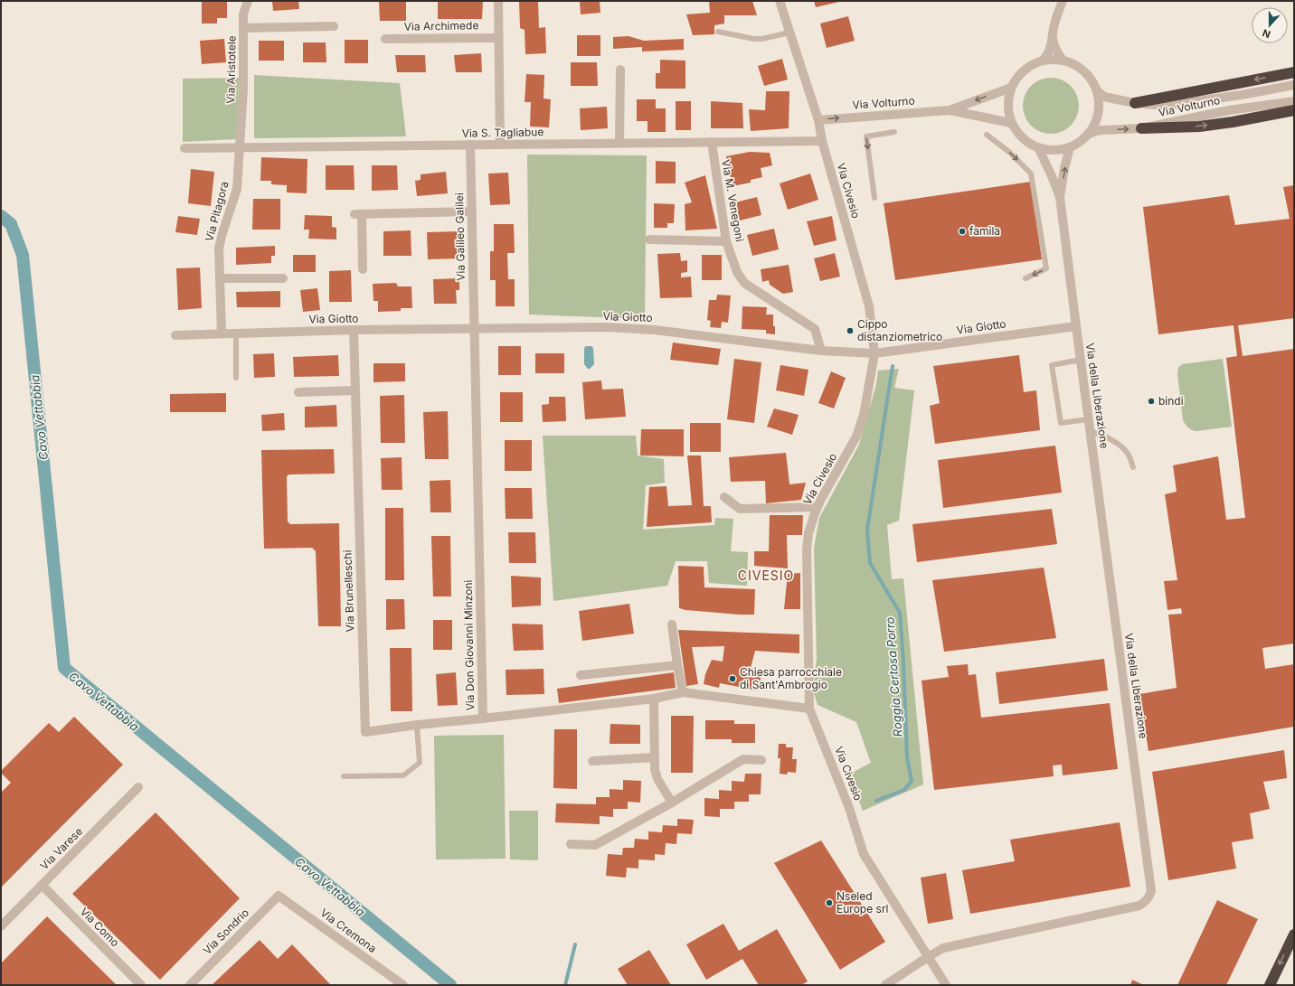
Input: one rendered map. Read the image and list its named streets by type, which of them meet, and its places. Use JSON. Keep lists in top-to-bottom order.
{
  "streets": {
    "street": [
      "Via Archimede",
      "Via Aristotele",
      "Via Volturno",
      "Via S. Tagliabue",
      "Via Civesio",
      "Via M. Venegoni",
      "Via Pitagora",
      "Via Galileo Galilei",
      "Via Giotto",
      "Via della Liberazione",
      "Via Brunelleschi",
      "Via Don Giovanni Minzoni",
      "Via Varese",
      "Via Como",
      "Via Cremona",
      "Via Sondrio"
    ]
  },
  "crossings": [
    ["Via Aristotele", "Via S. Tagliabue"],
    ["Via Aristotele", "Via Pitagora"],
    ["Via Volturno", "Via Civesio"],
    ["Via Volturno", "Via della Liberazione"],
    ["Via S. Tagliabue", "Via Civesio"],
    ["Via S. Tagliabue", "Via M. Venegoni"],
    ["Via S. Tagliabue", "Via Pitagora"],
    ["Via S. Tagliabue", "Via Galileo Galilei"],
    ["Via Civesio", "Via Giotto"],
    ["Via Civesio", "Via della Liberazione"],
    ["Via Civesio", "Via Don Giovanni Minzoni"],
    ["Via M. Venegoni", "Via Giotto"],
    ["Via Pitagora", "Via Giotto"],
    ["Via Galileo Galilei", "Via Giotto"],
    ["Via Galileo Galilei", "Via Don Giovanni Minzoni"],
    ["Via Giotto", "Via della Liberazione"],
    ["Via Giotto", "Via Brunelleschi"],
    ["Via Giotto", "Via Don Giovanni Minzoni"],
    ["Via Brunelleschi", "Via Don Giovanni Minzoni"],
    ["Via Varese", "Via Como"],
    ["Via Cremona", "Via Sondrio"]
  ],
  "districts": ["CIVESIO"],
  "water": ["Cavo Vettabbia", "Roggia Certosa Porro"],
  "places": [
    "famila",
    "Cippo distanziometrico",
    "bindi",
    "Chiesa parrocchiale di Sant'Ambrogio",
    "Nseled Europe srl"
  ],
  "north": "bottom"
}
